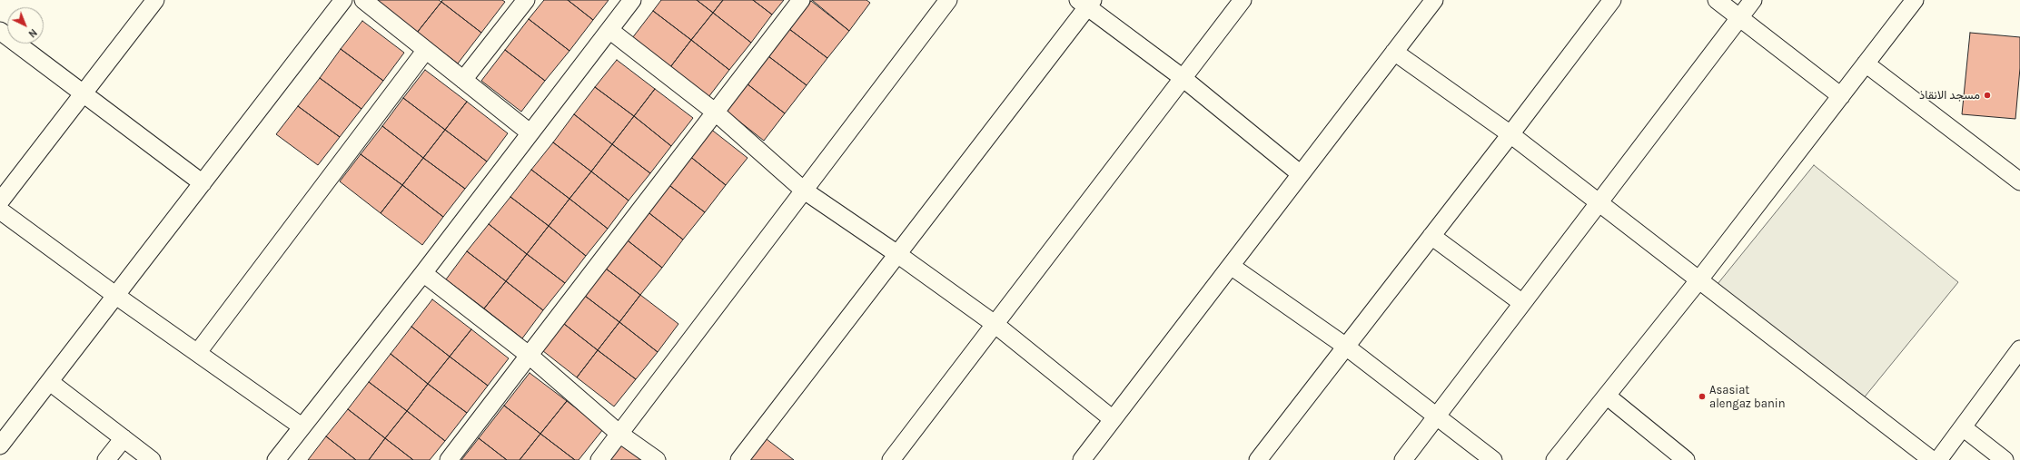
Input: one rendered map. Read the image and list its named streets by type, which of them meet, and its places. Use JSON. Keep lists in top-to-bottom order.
{
  "places": ["مسجد الانقاذ", "Asasiat alengaz banin"],
  "north": "bottom right"
}
